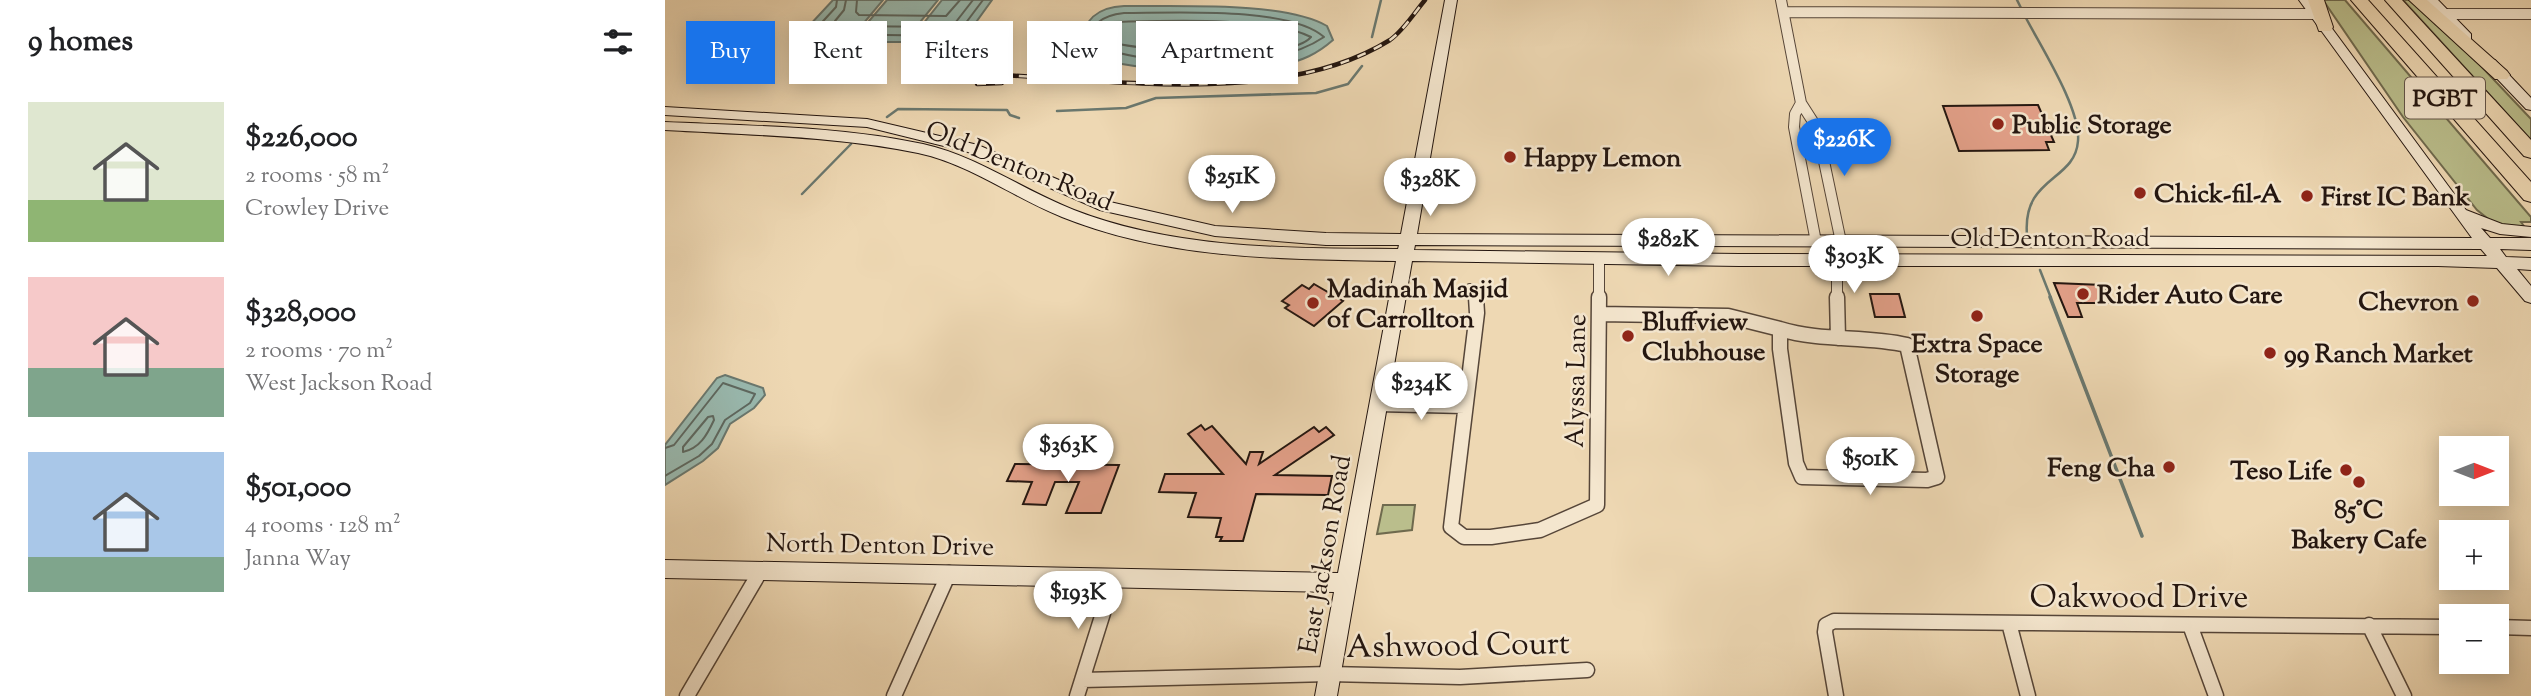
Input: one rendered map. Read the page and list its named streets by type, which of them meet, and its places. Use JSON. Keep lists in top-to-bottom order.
{
  "streets": {
    "highway": ["PGBT"],
    "main road": ["Old Denton Road", "North Denton Drive", "East Jackson Road"],
    "street": ["Alyssa Lane", "Oakwood Drive", "Ashwood Court"]
  },
  "crossings": [
    ["Old Denton Road", "Alyssa Lane"],
    ["Old Denton Road", "East Jackson Road"],
    ["North Denton Drive", "East Jackson Road"],
    ["East Jackson Road", "Ashwood Court"]
  ],
  "places": [
    "Public Storage",
    "Happy Lemon",
    "Chick-fil-A",
    "First IC Bank",
    "Rider Auto Care",
    "Chevron",
    "Madinah Masjid of Carrollton",
    "Extra Space Storage",
    "Bluffview Clubhouse",
    "99 Ranch Market",
    "Feng Cha",
    "Teso Life",
    "85°C Bakery Cafe"
  ],
  "north": "right",
  "page": {
    "heading": "9 homes",
    "chip": [
      "Buy",
      "Rent",
      "Filters",
      "New",
      "Apartment"
    ],
    "list": [
      {
        "name": "$226,000",
        "note": "2 rooms · 58 m² · Crowley Drive"
      },
      {
        "name": "$328,000",
        "note": "2 rooms · 70 m² · West Jackson Road"
      },
      {
        "name": "$501,000",
        "note": "4 rooms · 128 m² · Janna Way"
      }
    ],
    "price": [
      "$226K",
      "$251K",
      "$328K",
      "$282K",
      "$303K",
      "$234K",
      "$363K",
      "$501K",
      "$193K"
    ],
    "map_buttons": ["+", "−"]
  }
}
